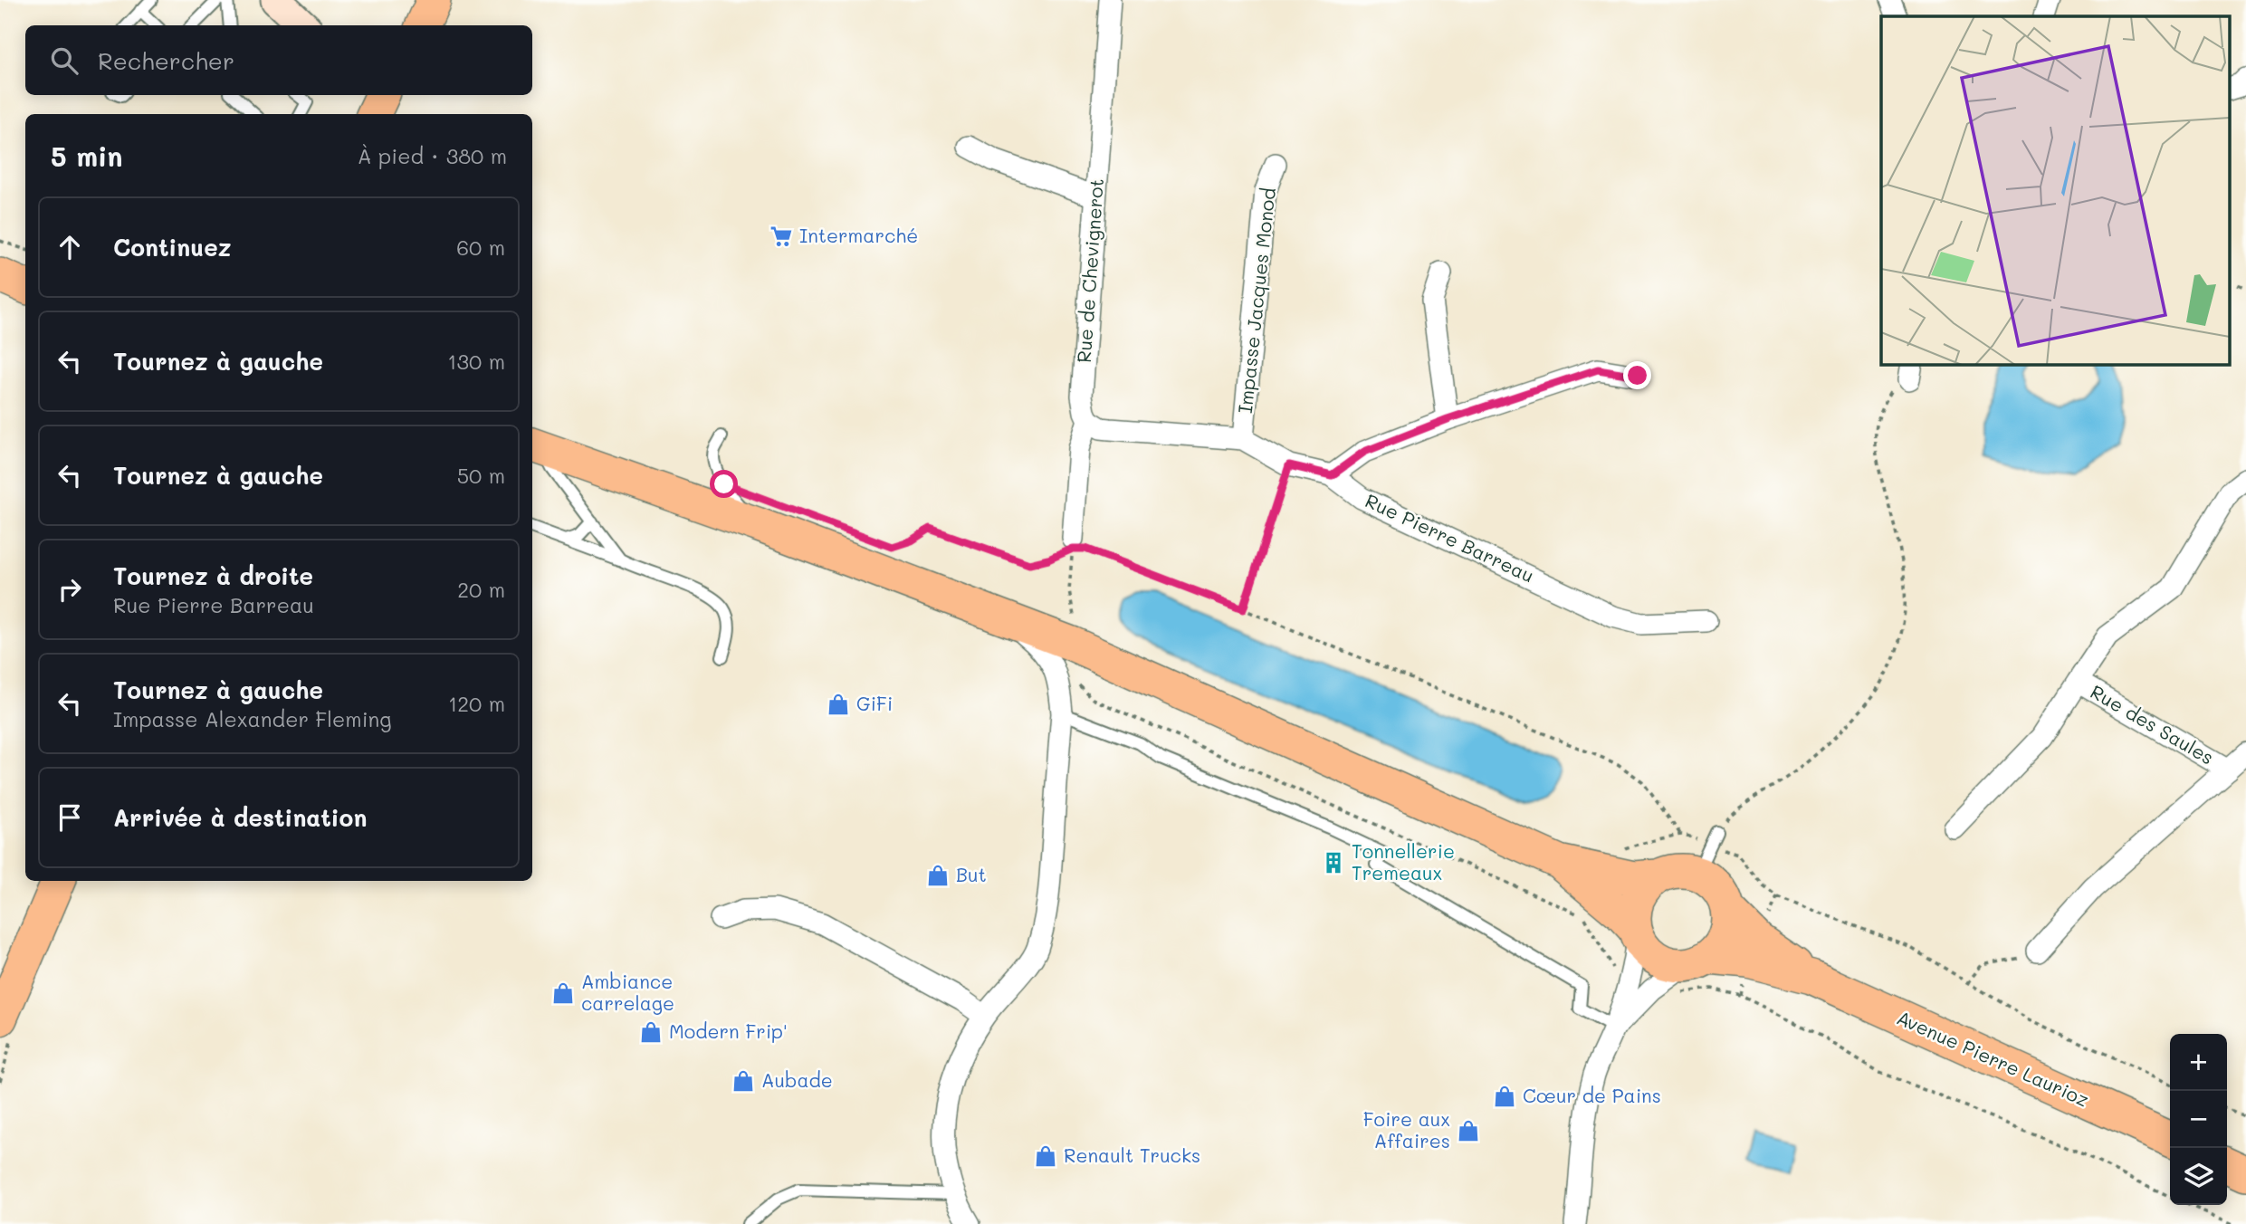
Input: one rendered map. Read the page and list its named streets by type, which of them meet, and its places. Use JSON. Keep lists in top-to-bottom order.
{
  "streets": {
    "main road": ["Avenue Pierre Laurioz"],
    "street": [
      "Rue de Chevignerot",
      "Impasse Jacques Monod",
      "Rue Pierre Barreau",
      "Rue des Saules"
    ]
  },
  "crossings": [
    ["Rue de Chevignerot", "Rue Pierre Barreau"],
    ["Impasse Jacques Monod", "Rue Pierre Barreau"]
  ],
  "places": {
    "supermarket": ["Intermarché"],
    "shop": [
      "GiFi",
      "But",
      "Ambiance carrelage",
      "Modern Frip'",
      "Aubade",
      "Cœur de Pains",
      "Foire aux Affaires",
      "Renault Trucks"
    ],
    "building": ["Tonnellerie Tremeaux"]
  },
  "page": {
    "search": "Rechercher",
    "heading": ["5 min", "À pied · 380 m"],
    "list": [
      ["Continuez", "60 m"],
      ["Tournez à gauche", "130 m"],
      ["Tournez à gauche", "50 m"],
      ["Tournez à droite", "Rue Pierre Barreau", "20 m"],
      ["Tournez à gauche", "Impasse Alexander Fleming", "120 m"],
      "Arrivée à destination"
    ],
    "map_buttons": ["+", "−"]
  }
}
